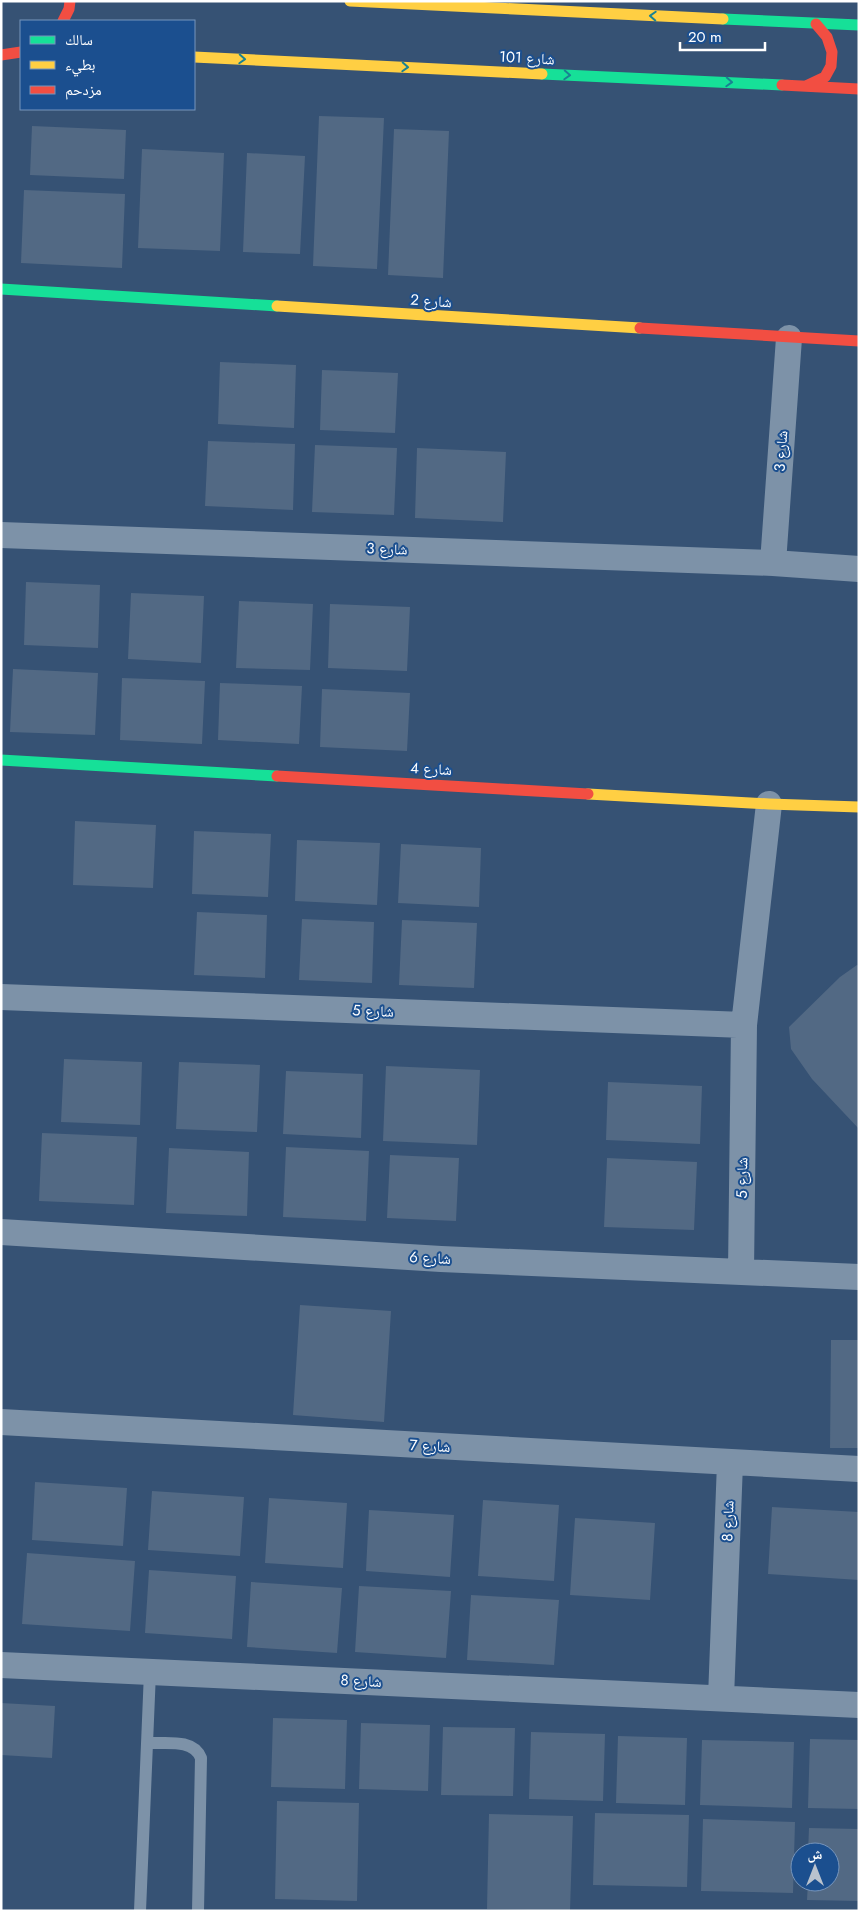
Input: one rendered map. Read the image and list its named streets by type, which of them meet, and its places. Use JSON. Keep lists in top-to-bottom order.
{
  "streets": {
    "street": [
      "شارع 101",
      "شارع 2",
      "شارع 3",
      "شارع 4",
      "شارع 5",
      "شارع 6",
      "شارع 7",
      "شارع 8"
    ]
  },
  "crossings": [
    ["شارع 2", "شارع 3"],
    ["شارع 4", "شارع 5"],
    ["شارع 5", "شارع 6"],
    ["شارع 7", "شارع 8"]
  ],
  "legend": ["سالك", "بطيء", "مزدحم"],
  "scale_bar": "20 m",
  "north": "top"
}
